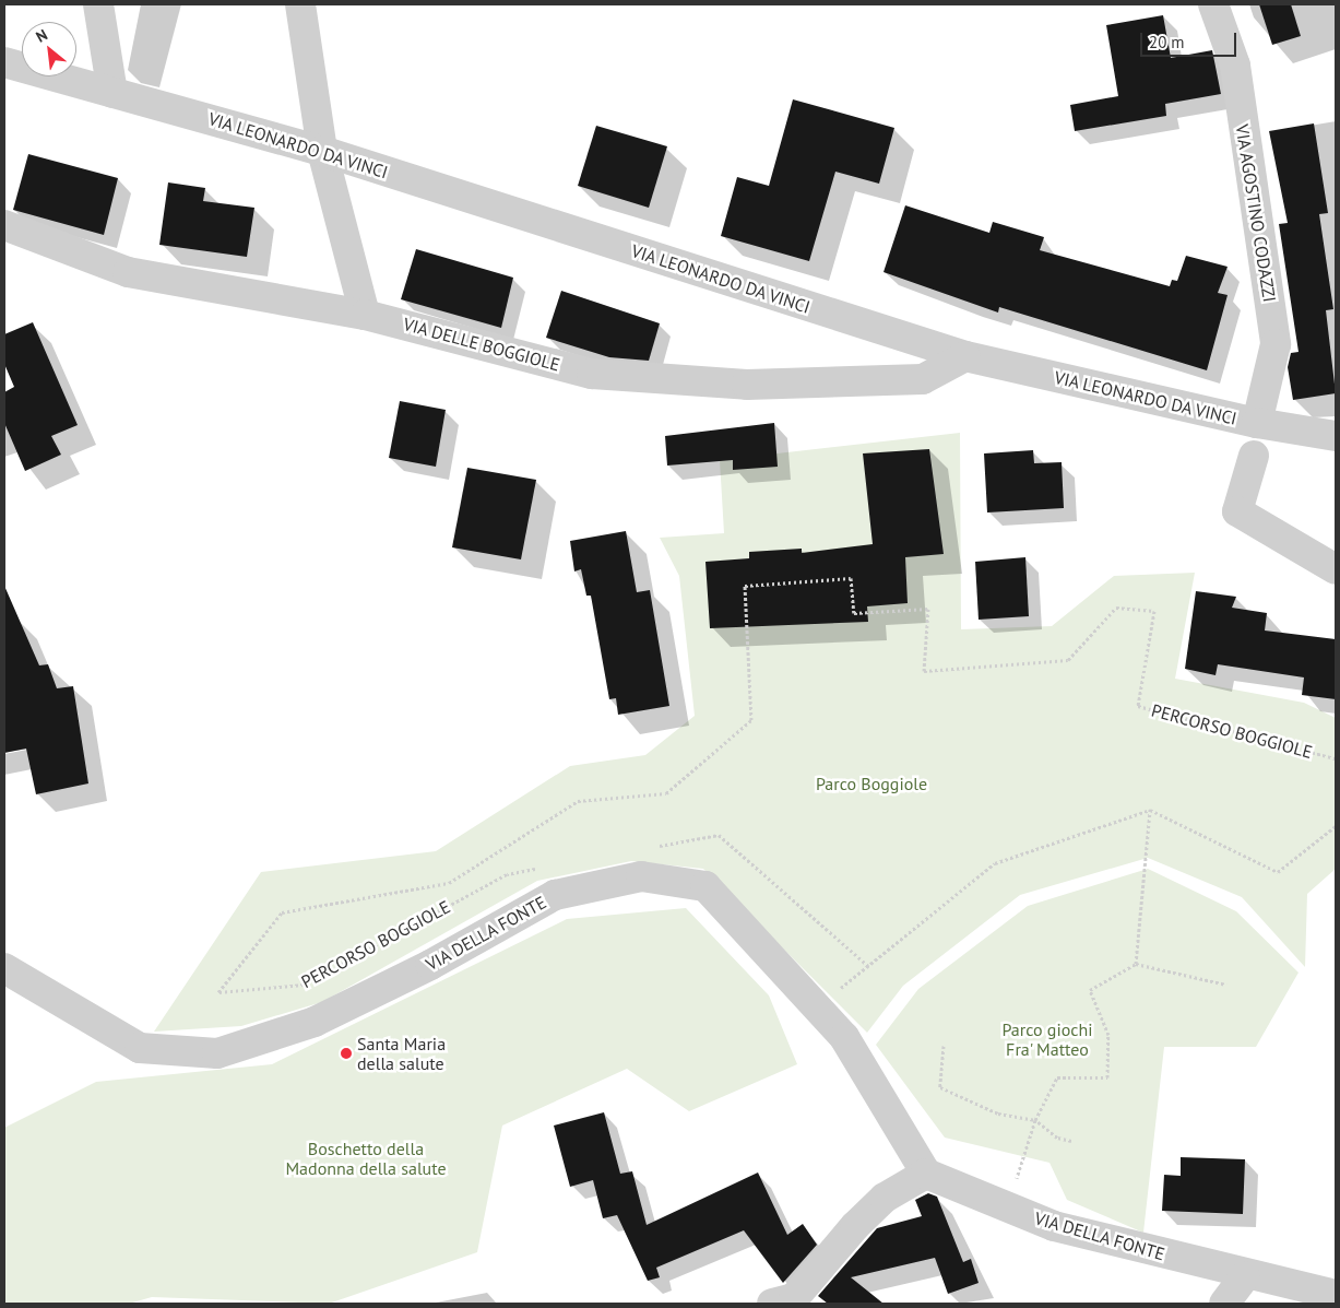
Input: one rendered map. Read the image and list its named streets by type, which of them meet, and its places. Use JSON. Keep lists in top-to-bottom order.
{
  "streets": {
    "street": [
      "VIA LEONARDO DA VINCI",
      "VIA AGOSTINO CODAZZI",
      "VIA DELLE BOGGIOLE",
      "VIA DELLA FONTE"
    ],
    "path": ["PERCORSO BOGGIOLE"]
  },
  "crossings": [
    ["VIA LEONARDO DA VINCI", "VIA AGOSTINO CODAZZI"],
    ["VIA LEONARDO DA VINCI", "VIA DELLE BOGGIOLE"]
  ],
  "parks": ["Parco Boggiole", "Parco giochi Fra' Matteo", "Boschetto della Madonna della salute"],
  "places": ["Santa Maria della salute"],
  "scale_bar": "20 m",
  "north": "top left"
}
